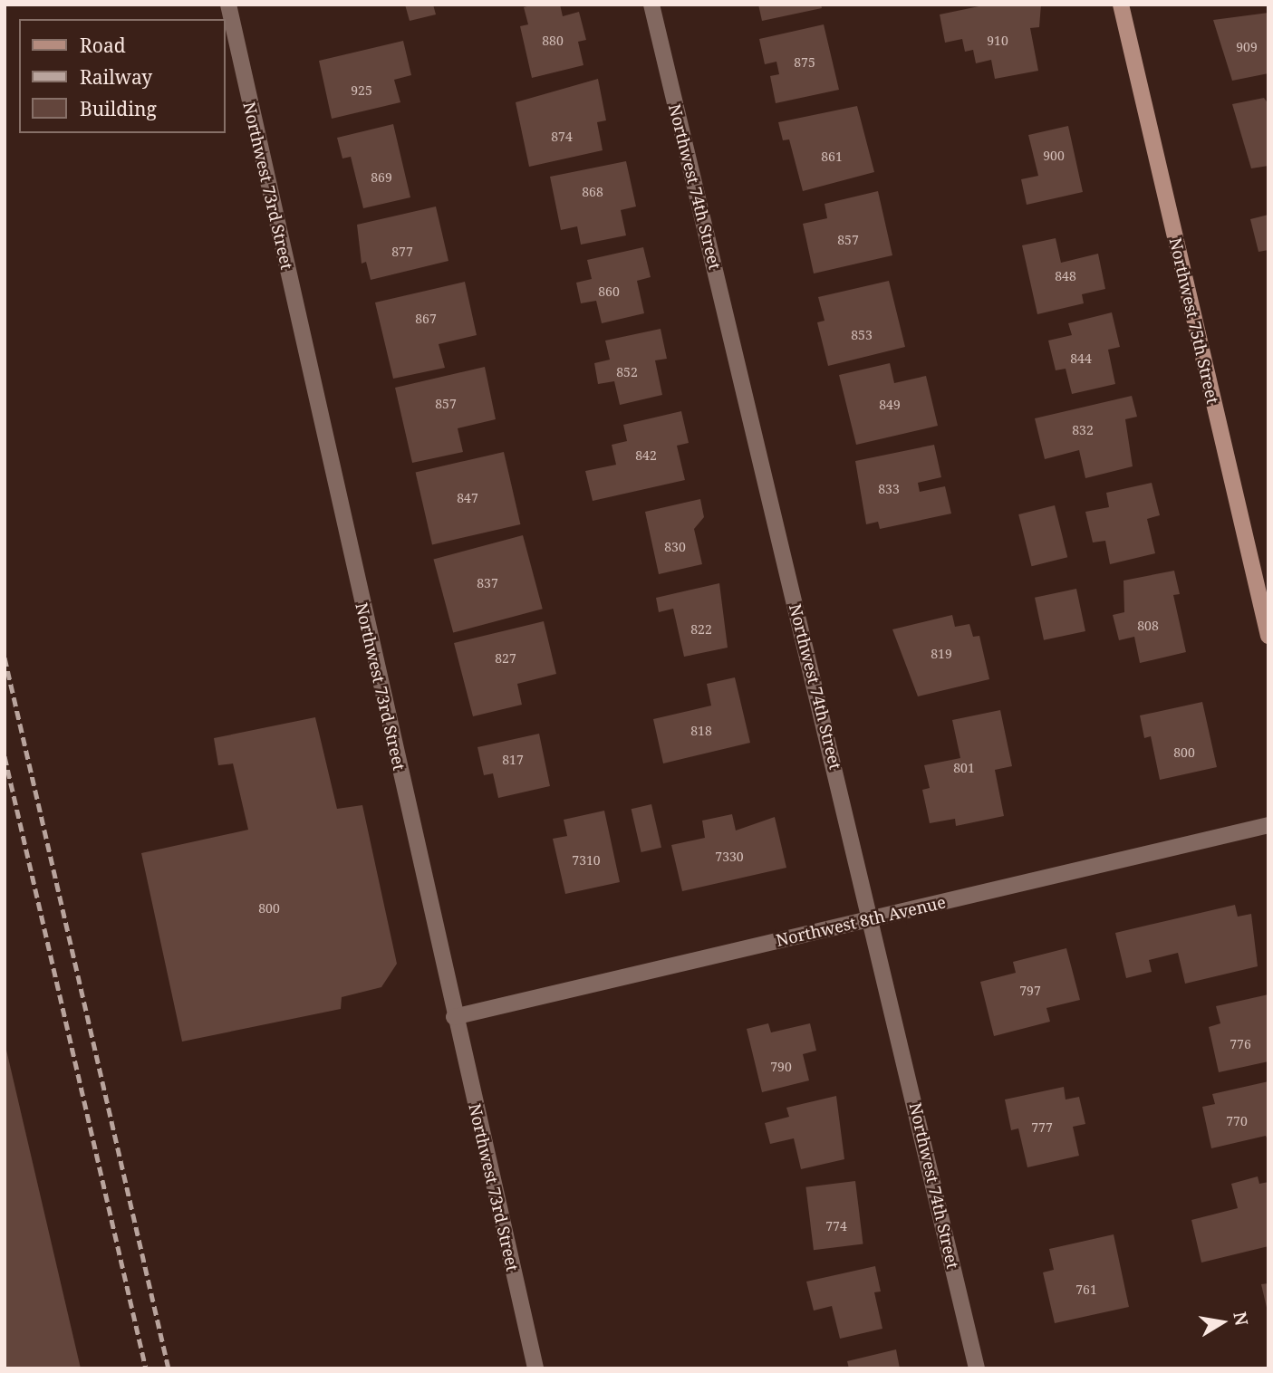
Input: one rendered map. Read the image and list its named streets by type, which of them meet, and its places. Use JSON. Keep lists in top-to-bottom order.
{
  "streets": {
    "street": [
      "Northwest 73rd Street",
      "Northwest 74th Street",
      "Northwest 75th Street",
      "Northwest 8th Avenue"
    ]
  },
  "crossings": [
    ["Northwest 73rd Street", "Northwest 8th Avenue"],
    ["Northwest 74th Street", "Northwest 8th Avenue"]
  ],
  "house_numbers": [
    "880",
    "910",
    "909",
    "875",
    "925",
    "874",
    "900",
    "861",
    "869",
    "868",
    "857",
    "877",
    "848",
    "860",
    "867",
    "853",
    "844",
    "852",
    "857",
    "849",
    "832",
    "842",
    "833",
    "847",
    "830",
    "837",
    "808",
    "822",
    "819",
    "827",
    "818",
    "800",
    "817",
    "801",
    "7330",
    "7310",
    "800",
    "797",
    "776",
    "790",
    "770",
    "777",
    "774",
    "761"
  ],
  "legend": ["Road", "Railway", "Building"],
  "north": "right"
}
